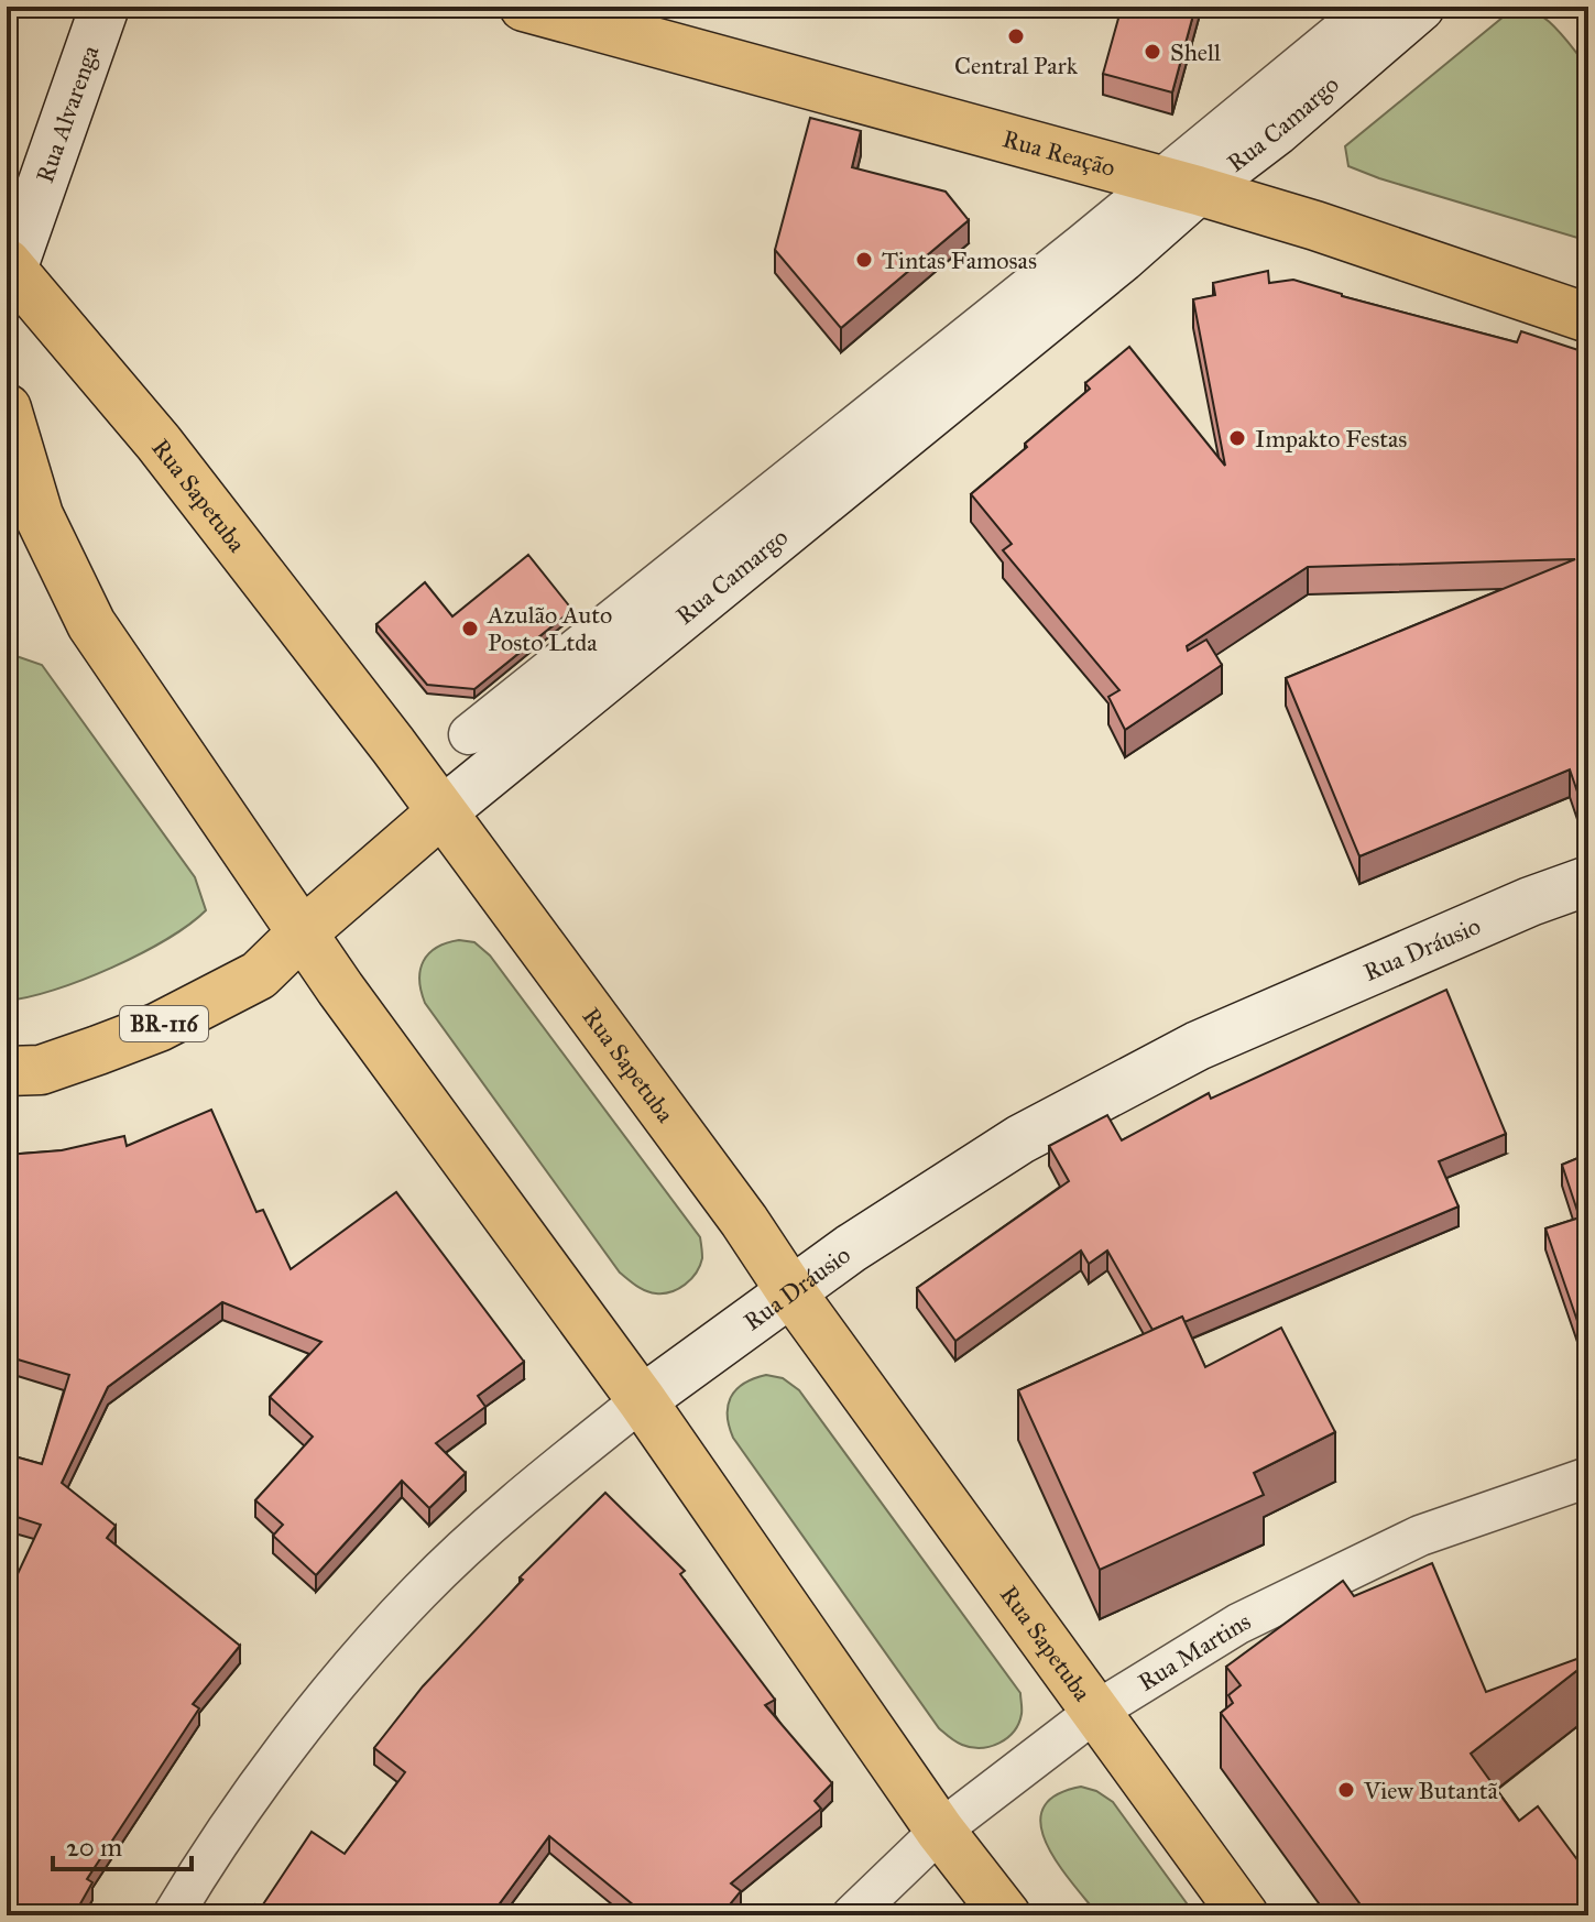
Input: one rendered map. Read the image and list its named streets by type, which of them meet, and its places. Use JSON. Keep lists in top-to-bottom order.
{
  "streets": {
    "main road": [
      "Rua Alvarenga",
      "Rua Camargo",
      "Rua Reação",
      "Rua Sapetuba",
      "Rua Dráusio",
      "BR-116"
    ],
    "street": ["Rua Martins"]
  },
  "crossings": [
    ["Rua Alvarenga", "Rua Sapetuba"],
    ["Rua Camargo", "Rua Reação"],
    ["Rua Camargo", "Rua Sapetuba"],
    ["Rua Sapetuba", "Rua Dráusio"],
    ["Rua Sapetuba", "Rua Martins"]
  ],
  "places": [
    "Central Park",
    "Shell",
    "Tintas Famosas",
    "Impakto Festas",
    "Azulão Auto Posto Ltda",
    "View Butantã"
  ],
  "scale_bar": "20 m"
}
